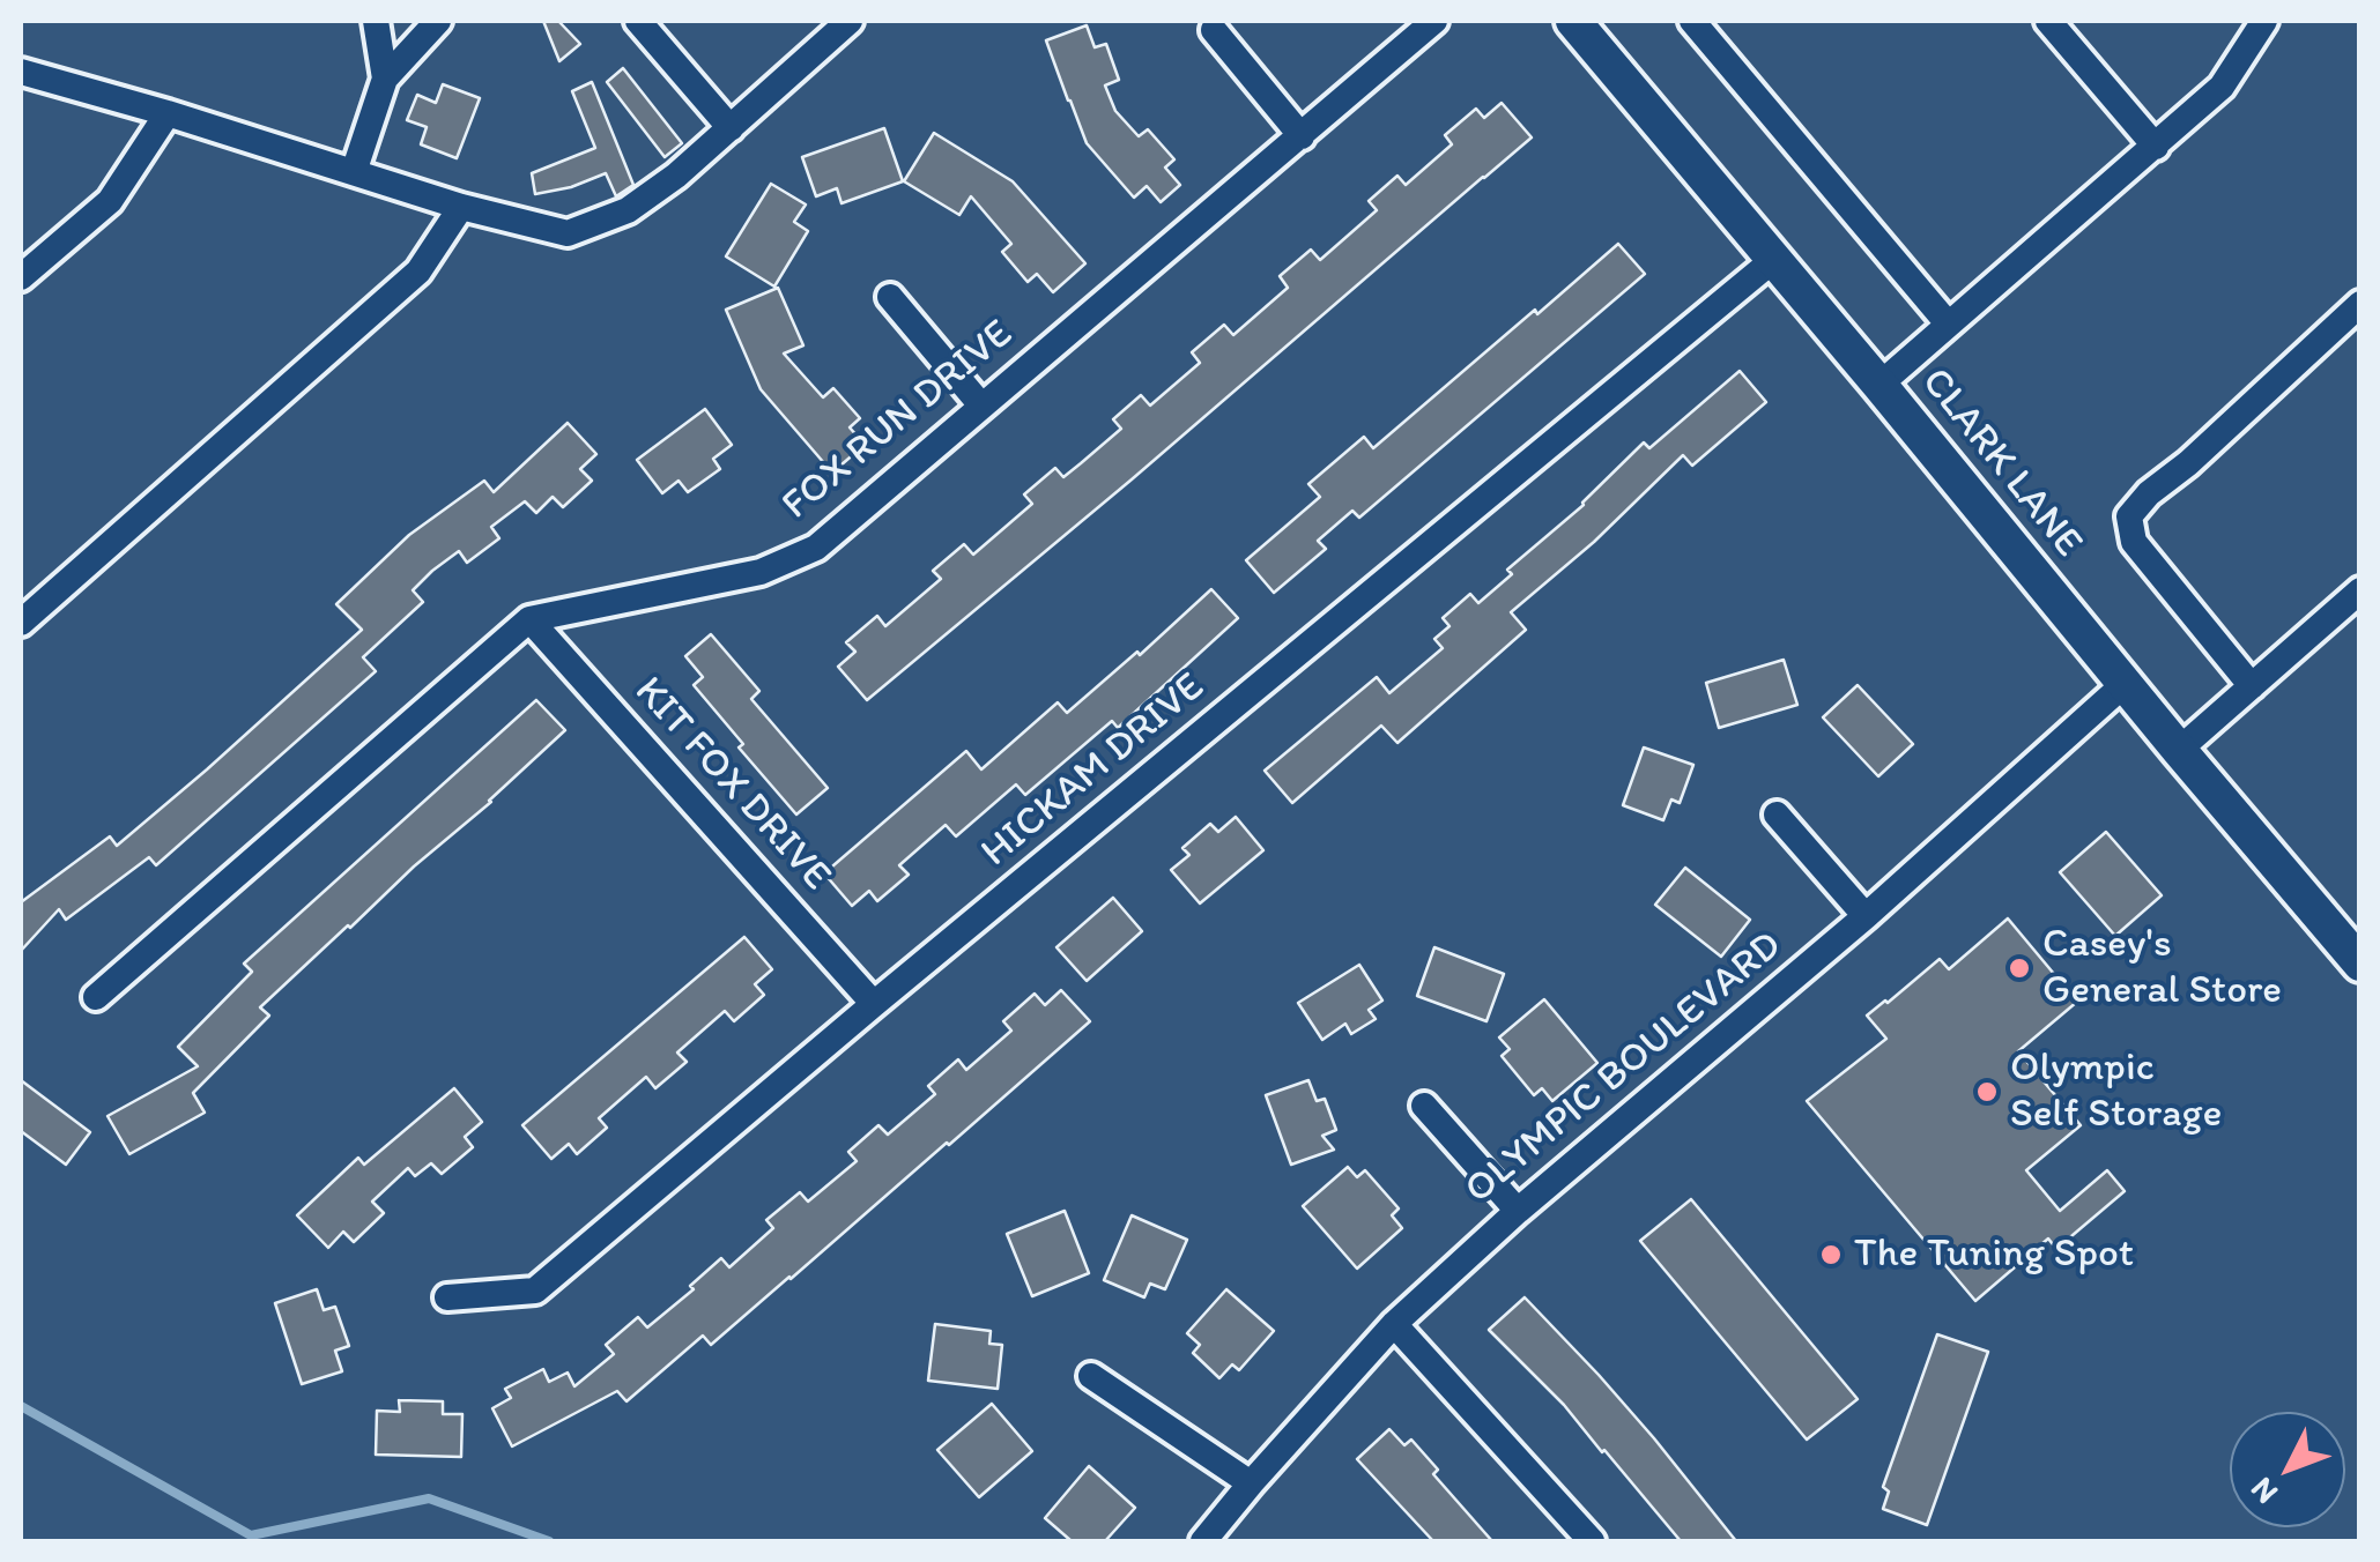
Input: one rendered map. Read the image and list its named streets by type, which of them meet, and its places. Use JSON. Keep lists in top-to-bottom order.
{
  "streets": {
    "main road": ["CLARK LANE"],
    "street": [
      "FOX RUN DRIVE",
      "HICKAM DRIVE",
      "KIT FOX DRIVE",
      "OLYMPIC BOULEVARD"
    ]
  },
  "crossings": [
    ["FOX RUN DRIVE", "KIT FOX DRIVE"],
    ["CLARK LANE", "HICKAM DRIVE"],
    ["CLARK LANE", "OLYMPIC BOULEVARD"],
    ["HICKAM DRIVE", "KIT FOX DRIVE"]
  ],
  "places": ["Casey's General Store", "Olympic Self Storage", "The Tuning Spot"],
  "north": "bottom left"
}
